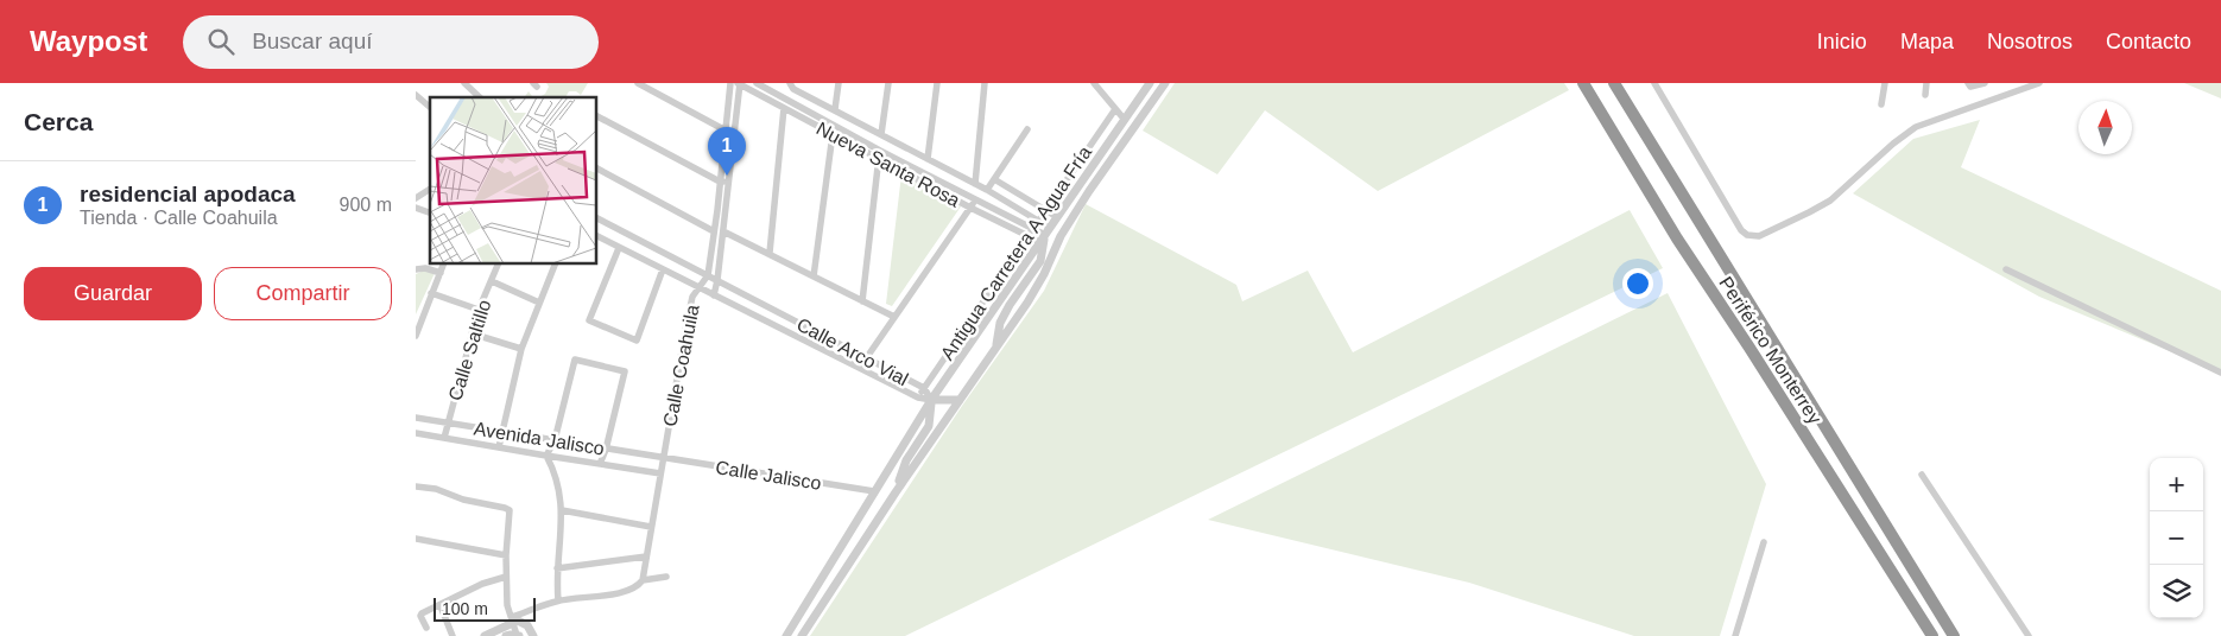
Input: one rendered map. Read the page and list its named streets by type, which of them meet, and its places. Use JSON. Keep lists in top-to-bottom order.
{
  "streets": {
    "highway": ["Periférico Monterrey"],
    "street": [
      "Nueva Santa Rosa",
      "Antigua Carretera A Agua Fría",
      "Calle Saltillo",
      "Calle Arco Vial",
      "Calle Coahuila",
      "Avenida Jalisco",
      "Calle Jalisco"
    ]
  },
  "crossings": [
    ["Nueva Santa Rosa", "Antigua Carretera A Agua Fría"],
    ["Nueva Santa Rosa", "Calle Coahuila"],
    ["Antigua Carretera A Agua Fría", "Calle Arco Vial"],
    ["Calle Saltillo", "Avenida Jalisco"],
    ["Calle Arco Vial", "Calle Coahuila"],
    ["Calle Coahuila", "Avenida Jalisco"],
    ["Calle Coahuila", "Calle Jalisco"],
    ["Avenida Jalisco", "Calle Jalisco"]
  ],
  "scale_bar": "100 m",
  "north": "top",
  "page": {
    "header": "Waypost",
    "search": "Buscar aquí",
    "nav": [
      "Inicio",
      "Mapa",
      "Nosotros",
      "Contacto"
    ],
    "heading": "Cerca",
    "pins": "1",
    "list": [
      {
        "mark": "1",
        "name": "residencial apodaca",
        "note": "Tienda · Calle Coahuila",
        "value": "900 m"
      }
    ],
    "buttons": ["Guardar", "Compartir"],
    "map_buttons": ["+", "−"],
    "scale": "100 m"
  }
}
